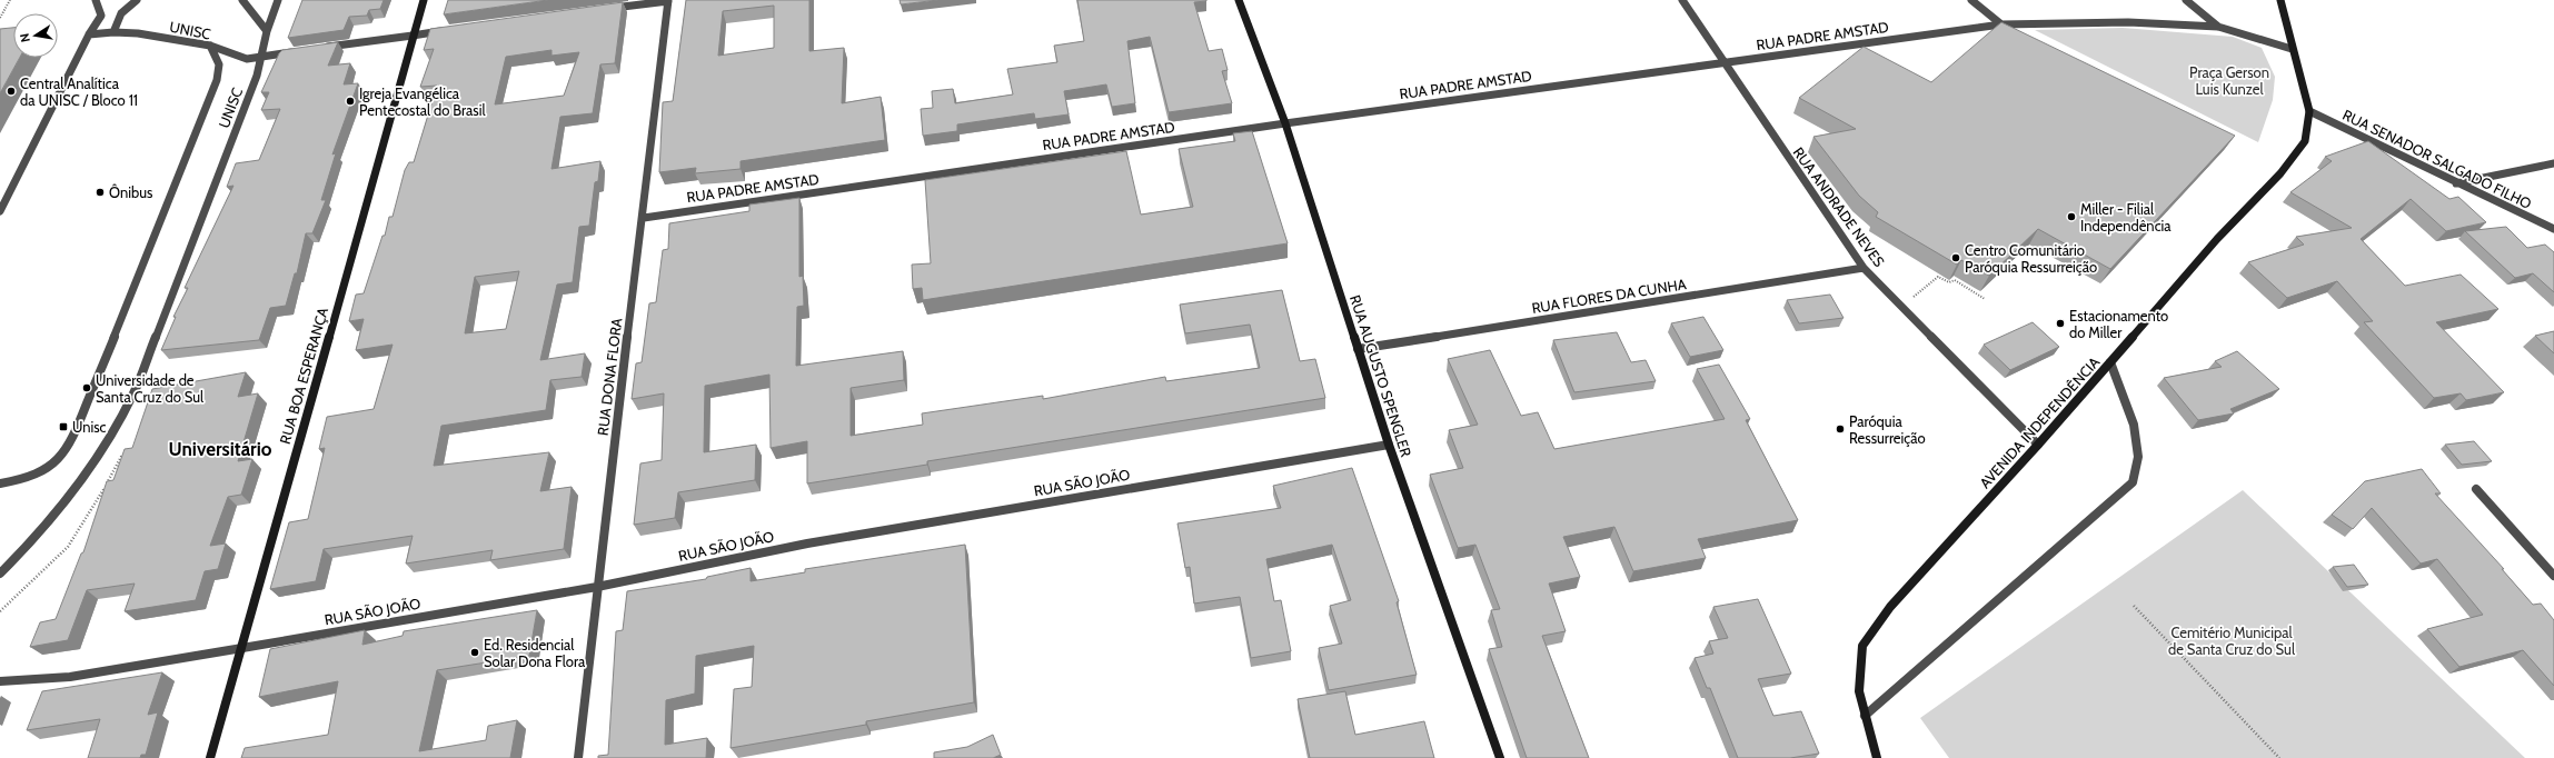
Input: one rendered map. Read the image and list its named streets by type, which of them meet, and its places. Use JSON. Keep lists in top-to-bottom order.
{
  "streets": {
    "street": [
      "UNISC",
      "RUA PADRE AMSTAD",
      "RUA SENADOR SALGADO FILHO",
      "RUA ANDRADE NEVES",
      "RUA FLORES DA CUNHA",
      "RUA BOA ESPERANÇA",
      "RUA AUGUSTO SPENGLER",
      "RUA DONA FLORA",
      "AVENIDA INDEPENDÊNCIA",
      "RUA SÃO JOÃO"
    ]
  },
  "crossings": [
    ["RUA PADRE AMSTAD", "RUA ANDRADE NEVES"],
    ["RUA PADRE AMSTAD", "RUA AUGUSTO SPENGLER"],
    ["RUA PADRE AMSTAD", "RUA DONA FLORA"],
    ["RUA PADRE AMSTAD", "AVENIDA INDEPENDÊNCIA"],
    ["RUA SENADOR SALGADO FILHO", "AVENIDA INDEPENDÊNCIA"],
    ["RUA ANDRADE NEVES", "RUA FLORES DA CUNHA"],
    ["RUA ANDRADE NEVES", "AVENIDA INDEPENDÊNCIA"],
    ["RUA FLORES DA CUNHA", "RUA AUGUSTO SPENGLER"],
    ["RUA BOA ESPERANÇA", "RUA SÃO JOÃO"],
    ["RUA AUGUSTO SPENGLER", "RUA SÃO JOÃO"],
    ["RUA DONA FLORA", "RUA SÃO JOÃO"]
  ],
  "districts": ["Universitário"],
  "parks": ["Praça Gerson Luis Kunzel", "Cemitério Municipal de Santa Cruz do Sul"],
  "places": {
    "other": [
      "Central Analítica da UNISC / Bloco 11",
      "Igreja Evangélica Pentecostal do Brasil",
      "Ônibus",
      "Miller - Filial Independência",
      "Centro Comunitário Paróquia Ressurreição",
      "Estacionamento do Miller",
      "Universidade de Santa Cruz do Sul",
      "Paróquia Ressurreição",
      "Ed. Residencial Solar Dona Flora"
    ],
    "transit": ["Unisc"]
  },
  "north": "left"
}
